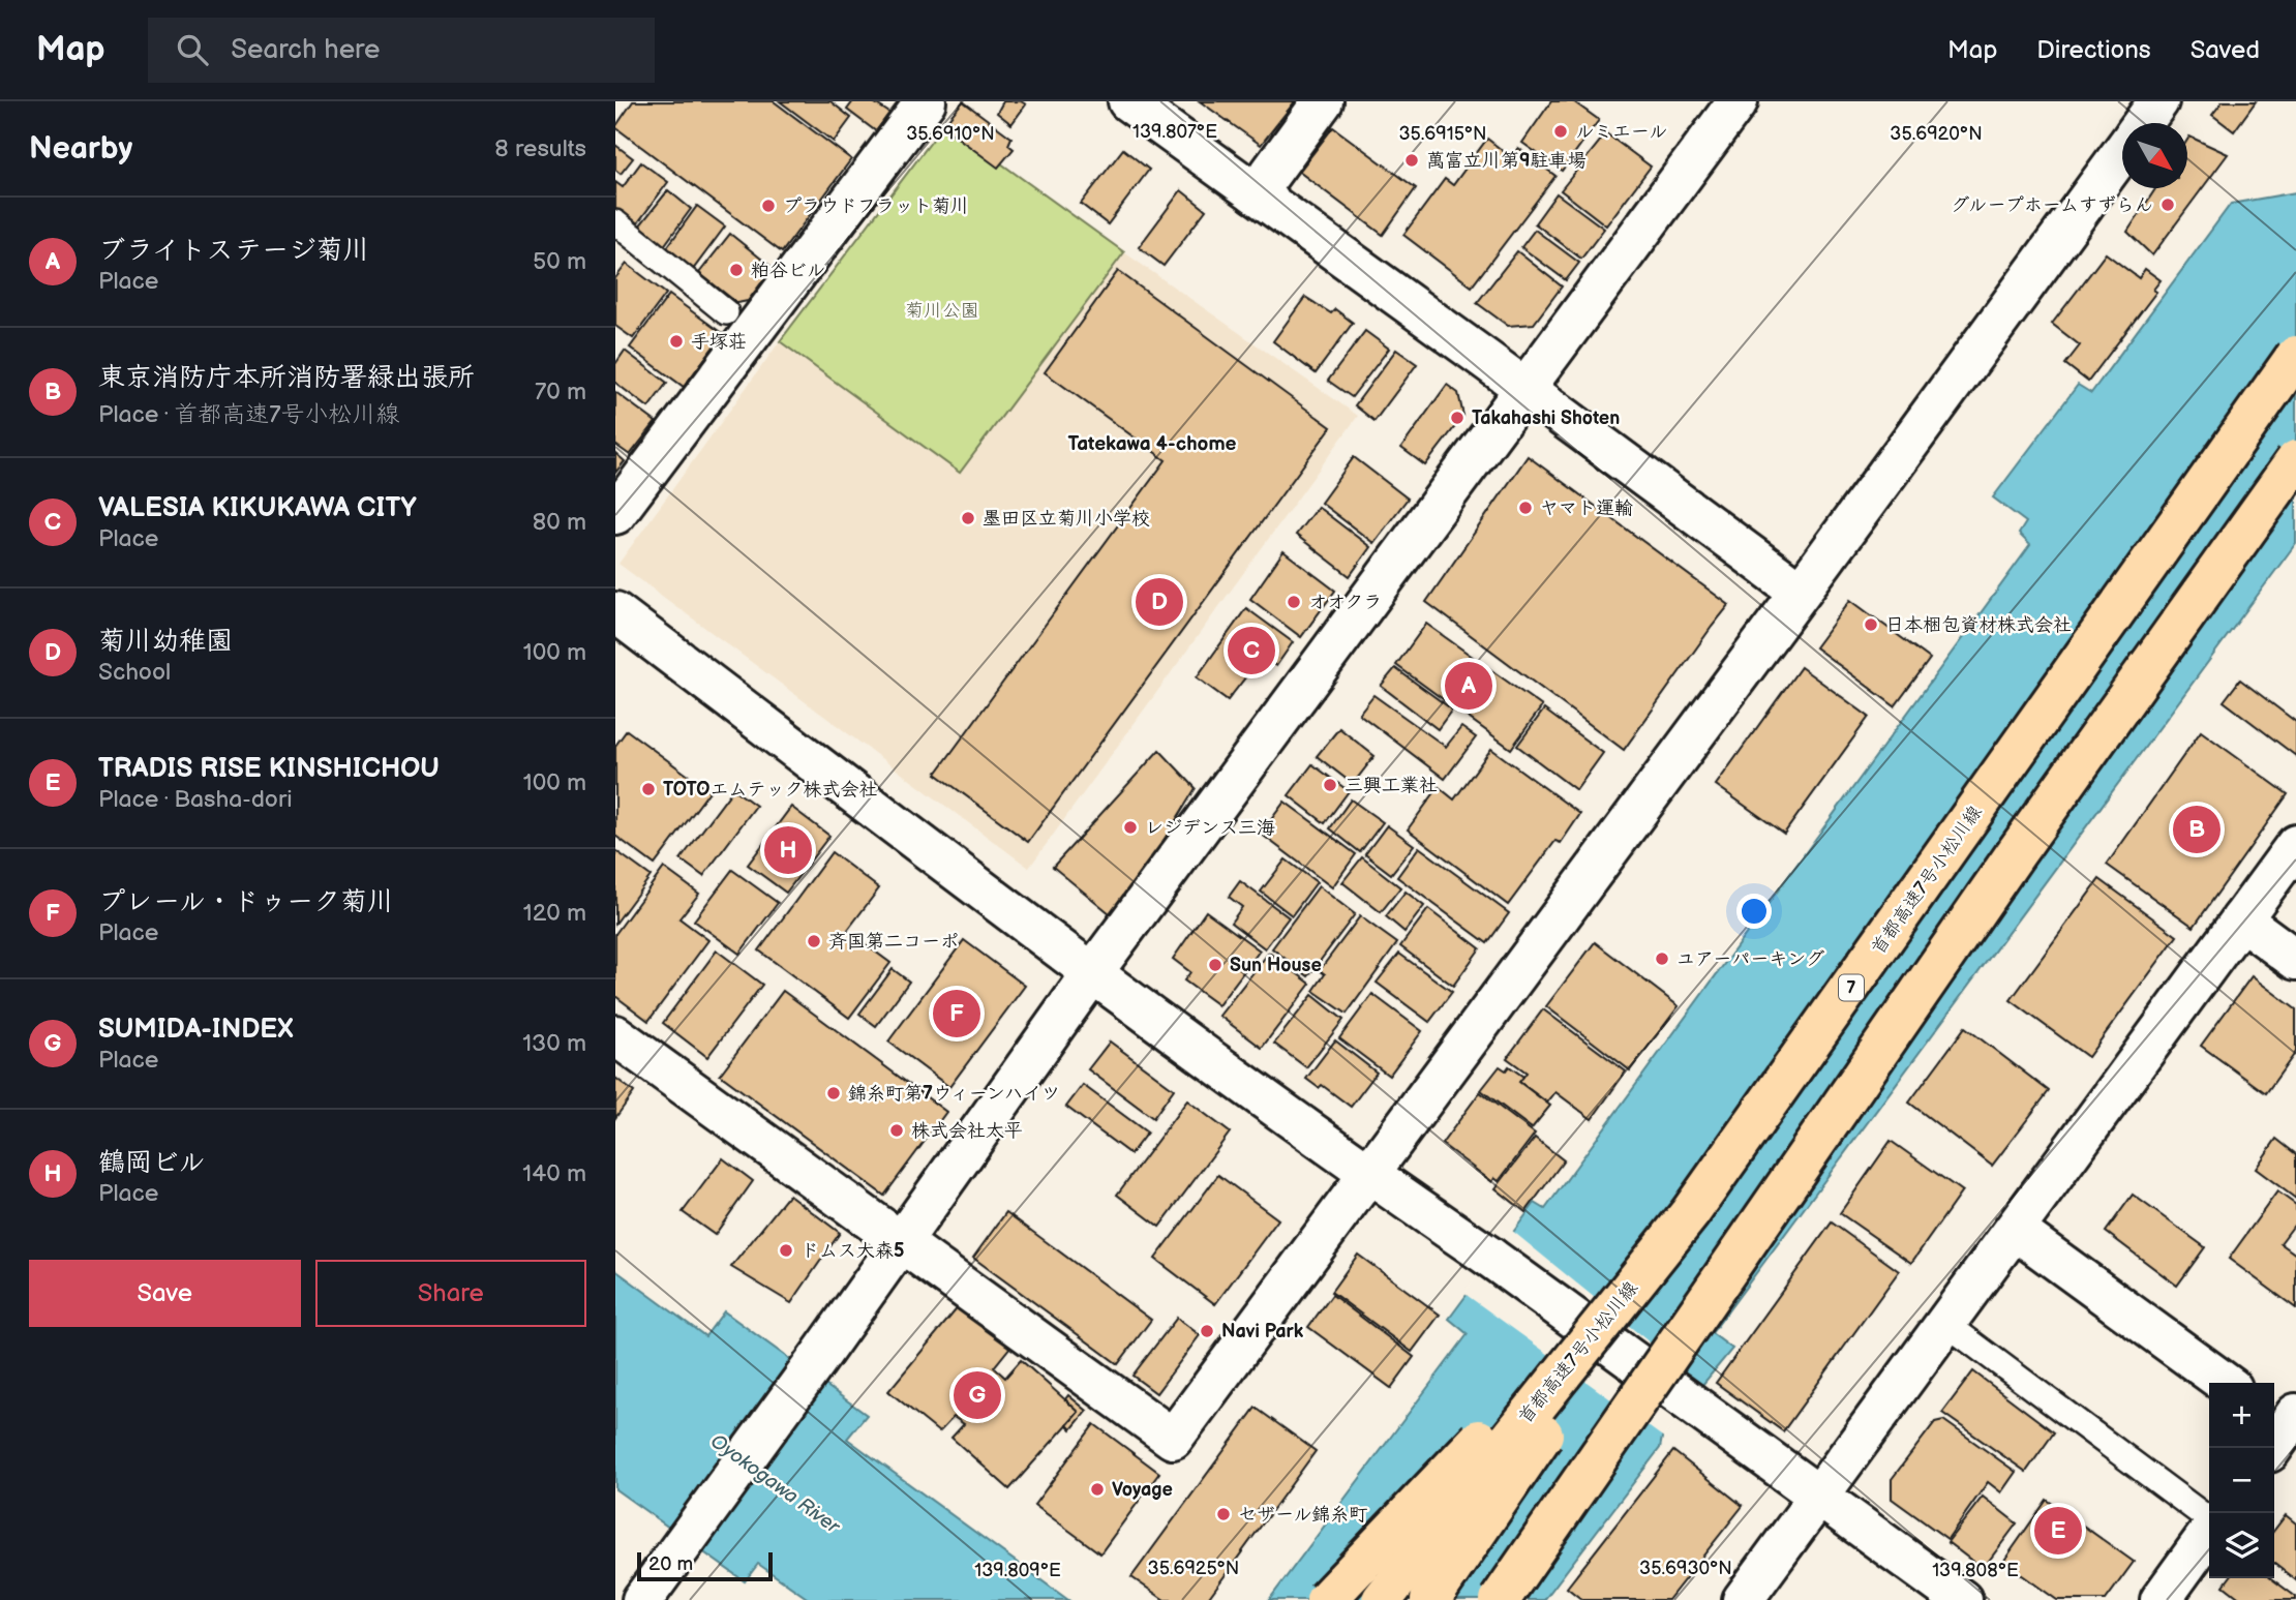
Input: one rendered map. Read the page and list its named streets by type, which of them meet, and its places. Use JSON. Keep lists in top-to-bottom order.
{
  "streets": {
    "highway": ["首都高速7号小松川線", "7"]
  },
  "districts": ["Tatekawa 4-chome"],
  "water": ["Oyokogawa River"],
  "parks": ["菊川公園"],
  "places": [
    "ルミエール",
    "萬富立川第9駐車場",
    "グループホームすずらん",
    "プラウドフラット菊川",
    "粕谷ビル",
    "手塚荘",
    "Takahashi Shoten",
    "ヤマト運輸",
    "墨田区立菊川小学校",
    "オオクラ",
    "日本梱包資材株式会社",
    "三興工業社",
    "TOTOエムテック株式会社",
    "レジデンス三海",
    "斉国第二コーポ",
    "ユアーパーキング",
    "Sun House",
    "錦糸町第7ウィーンハイツ",
    "株式会社太平",
    "ドムス大森5",
    "Navi Park",
    "Voyage",
    "セザール錦糸町"
  ],
  "scale_bar": "20 m",
  "north": "bottom right",
  "page": {
    "header": "Map",
    "search": "Search here",
    "nav": ["Map", "Directions", "Saved"],
    "heading": ["Nearby", "8 results"],
    "list": [
      {
        "mark": "A",
        "name": "ブライトステージ菊川",
        "note": "Place",
        "value": "50 m"
      },
      {
        "mark": "B",
        "name": "東京消防庁本所消防署緑出張所",
        "note": "Place · 首都高速7号小松川線",
        "value": "70 m"
      },
      {
        "mark": "C",
        "name": "VALESIA KIKUKAWA CITY",
        "note": "Place",
        "value": "80 m"
      },
      {
        "mark": "D",
        "name": "菊川幼稚園",
        "note": "School",
        "value": "100 m"
      },
      {
        "mark": "E",
        "name": "TRADIS RISE KINSHICHOU",
        "note": "Place · Basha-dori",
        "value": "100 m"
      },
      {
        "mark": "F",
        "name": "プレール・ドゥーク菊川",
        "note": "Place",
        "value": "120 m"
      },
      {
        "mark": "G",
        "name": "SUMIDA-INDEX",
        "note": "Place",
        "value": "130 m"
      },
      {
        "mark": "H",
        "name": "鶴岡ビル",
        "note": "Place",
        "value": "140 m"
      }
    ],
    "pins": [
      "D",
      "C",
      "A",
      "B",
      "H",
      "F",
      "G",
      "E"
    ],
    "buttons": ["Save", "Share"],
    "map_buttons": ["+", "−"],
    "scale": "20 m"
  },
  "coordinates": [
    "139.807°E",
    "35.6910°N",
    "35.6915°N",
    "35.6920°N",
    "35.6925°N",
    "35.6930°N",
    "139.809°E",
    "139.808°E"
  ]
}
